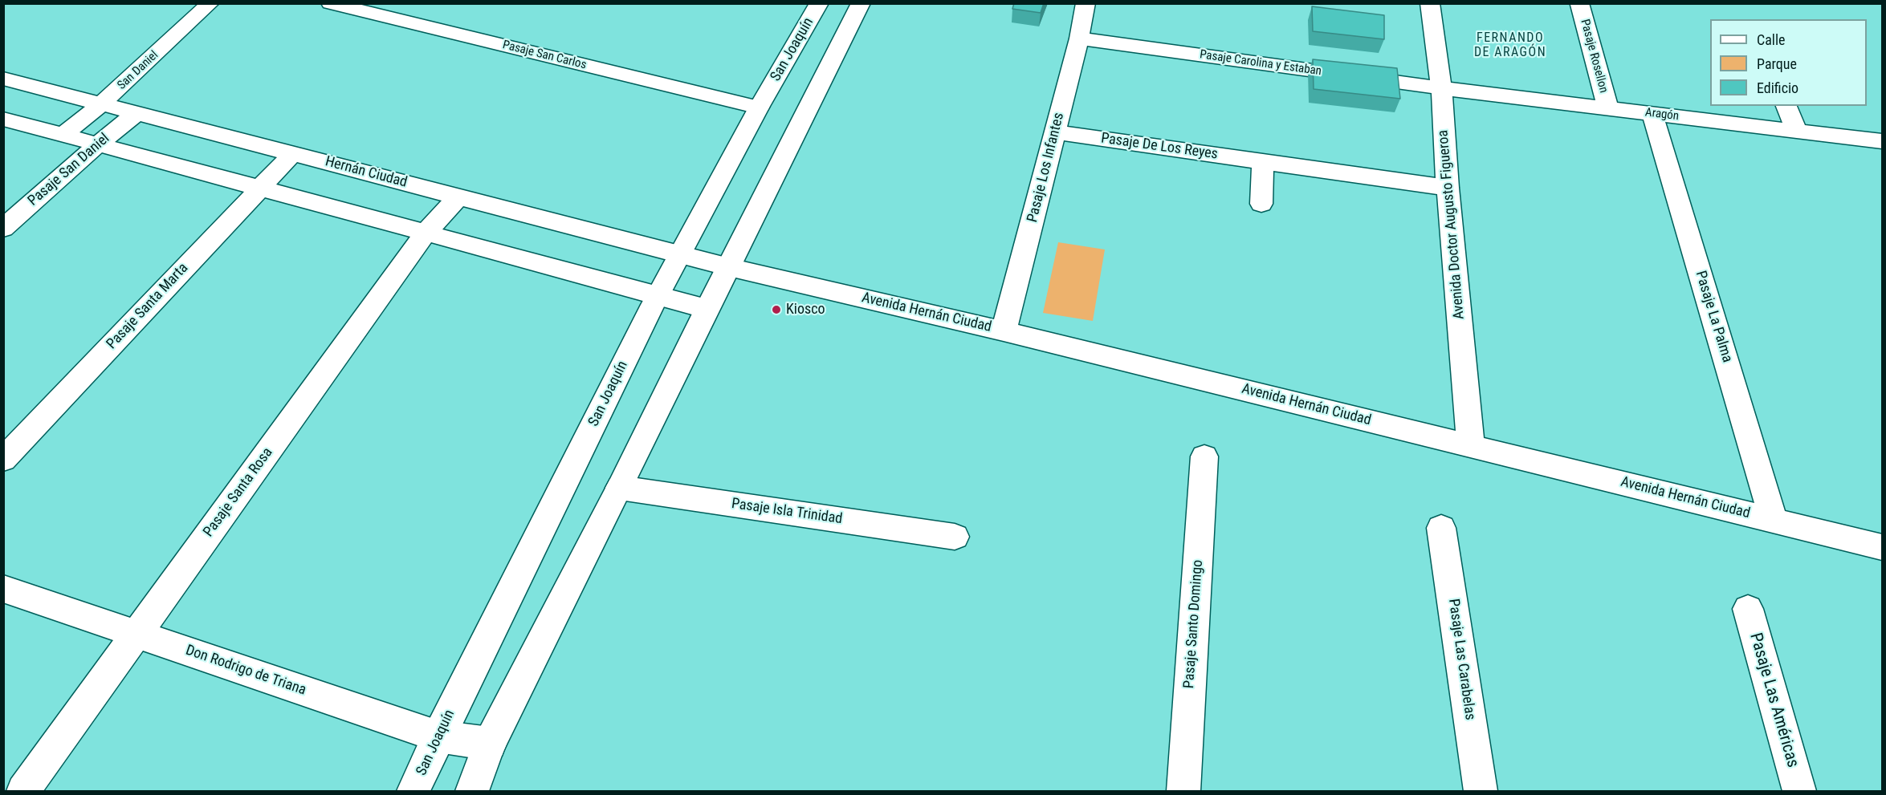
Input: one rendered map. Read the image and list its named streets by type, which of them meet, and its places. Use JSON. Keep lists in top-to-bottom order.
{
  "streets": {
    "street": [
      "San Joaquín",
      "Pasaje San Carlos",
      "Pasaje Rosellon",
      "Pasaje Carolina y Estaban",
      "San Daniel",
      "Aragón",
      "Pasaje De Los Reyes",
      "Pasaje Los Infantes",
      "Pasaje San Daniel",
      "Hernán Ciudad",
      "Avenida Doctor Augusto Figueroa",
      "Pasaje Santa Marta",
      "Avenida Hernán Ciudad",
      "Pasaje La Palma",
      "Pasaje Santa Rosa",
      "Pasaje Isla Trinidad",
      "Pasaje Santo Domingo",
      "Pasaje Las Carabelas",
      "Don Rodrigo de Triana",
      "Pasaje Las Américas"
    ]
  },
  "crossings": [
    ["San Joaquín", "Pasaje San Carlos"],
    ["San Joaquín", "Hernán Ciudad"],
    ["San Joaquín", "Don Rodrigo de Triana"],
    ["Pasaje Rosellon", "Aragón"],
    ["Pasaje Carolina y Estaban", "Aragón"],
    ["Pasaje Carolina y Estaban", "Pasaje Los Infantes"],
    ["Pasaje Carolina y Estaban", "Avenida Doctor Augusto Figueroa"],
    ["San Daniel", "Hernán Ciudad"],
    ["Aragón", "Avenida Doctor Augusto Figueroa"],
    ["Aragón", "Pasaje La Palma"],
    ["Pasaje De Los Reyes", "Pasaje Los Infantes"],
    ["Pasaje De Los Reyes", "Avenida Doctor Augusto Figueroa"],
    ["Pasaje Los Infantes", "Avenida Hernán Ciudad"],
    ["Pasaje San Daniel", "Hernán Ciudad"],
    ["Hernán Ciudad", "Pasaje Santa Marta"],
    ["Hernán Ciudad", "Avenida Hernán Ciudad"],
    ["Hernán Ciudad", "Pasaje Santa Rosa"],
    ["Avenida Doctor Augusto Figueroa", "Avenida Hernán Ciudad"],
    ["Avenida Hernán Ciudad", "Pasaje La Palma"],
    ["Pasaje Santa Rosa", "Don Rodrigo de Triana"]
  ],
  "districts": ["FERNANDO DE ARAGÓN"],
  "places": ["Kiosco"],
  "legend": ["Calle", "Parque", "Edificio"]
}
